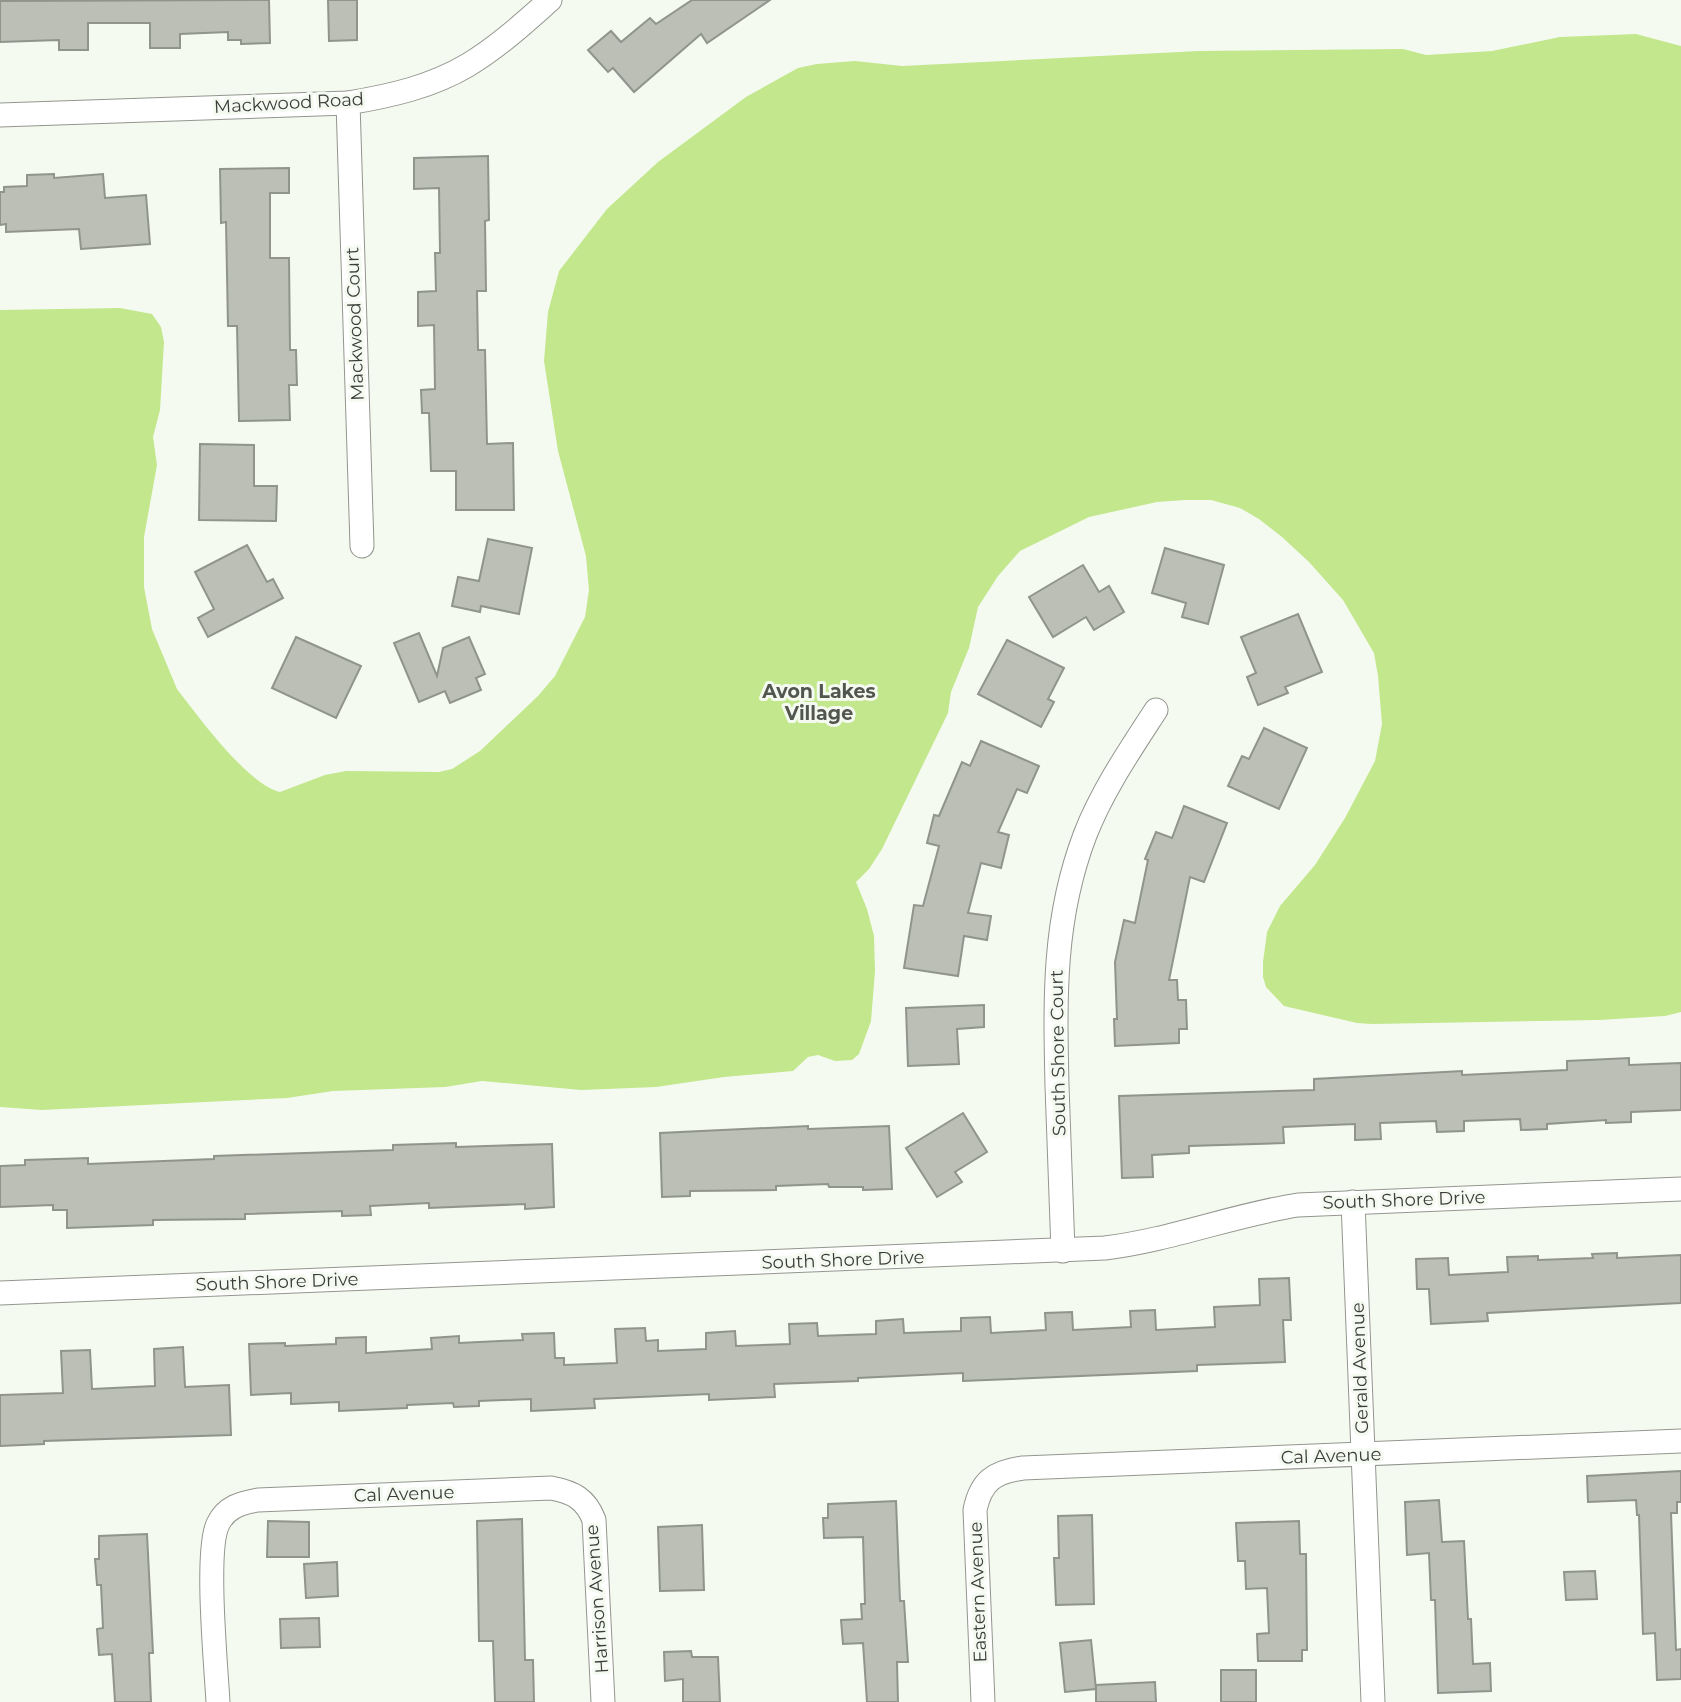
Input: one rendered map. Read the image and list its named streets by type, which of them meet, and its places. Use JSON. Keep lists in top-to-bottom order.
{
  "streets": {
    "street": [
      "Mackwood Road",
      "Mackwood Court",
      "South Shore Court",
      "South Shore Drive",
      "Gerald Avenue",
      "Cal Avenue",
      "Eastern Avenue",
      "Harrison Avenue"
    ]
  },
  "crossings": [
    ["Mackwood Road", "Mackwood Court"],
    ["South Shore Court", "South Shore Drive"],
    ["South Shore Drive", "Gerald Avenue"],
    ["Gerald Avenue", "Cal Avenue"],
    ["Cal Avenue", "Eastern Avenue"],
    ["Cal Avenue", "Harrison Avenue"]
  ],
  "districts": ["Avon Lakes Village"]
}
